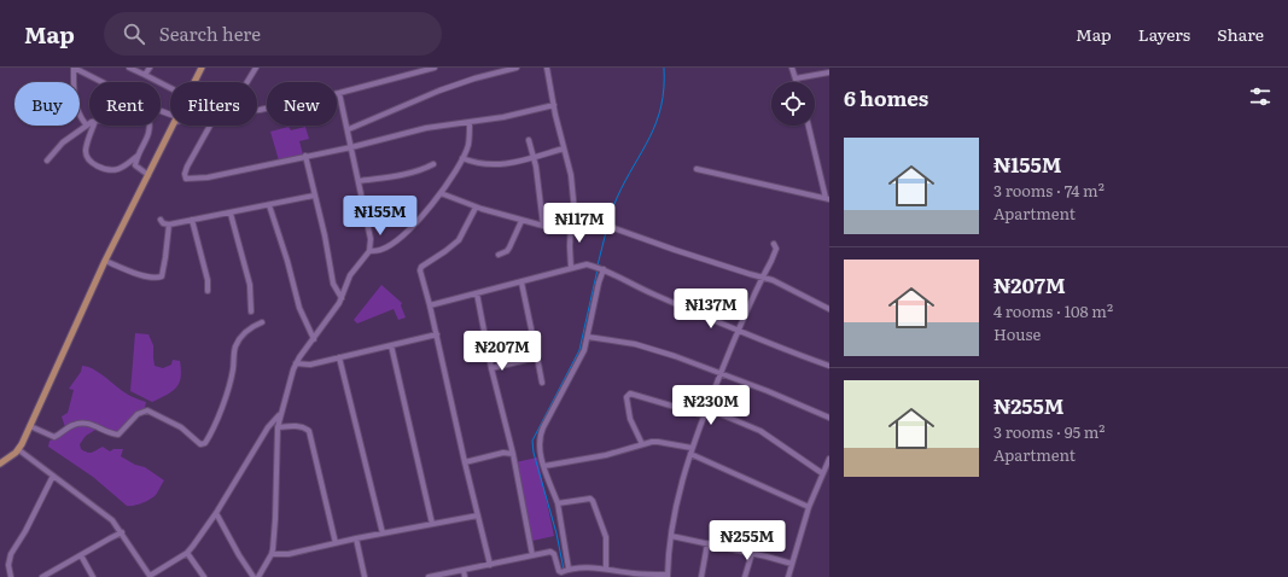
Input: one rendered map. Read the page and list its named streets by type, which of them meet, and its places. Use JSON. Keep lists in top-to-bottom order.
{
  "page": {
    "header": "Map",
    "search": "Search here",
    "nav": ["Map", "Layers", "Share"],
    "heading": "6 homes",
    "chip": [
      "Buy",
      "Rent",
      "Filters",
      "New"
    ],
    "list": [
      {
        "name": "₦155M",
        "note": "3 rooms · 74 m² · Apartment"
      },
      {
        "name": "₦207M",
        "note": "4 rooms · 108 m² · House"
      },
      {
        "name": "₦255M",
        "note": "3 rooms · 95 m² · Apartment"
      }
    ],
    "price": [
      "₦155M",
      "₦117M",
      "₦137M",
      "₦207M",
      "₦230M",
      "₦255M"
    ]
  }
}
